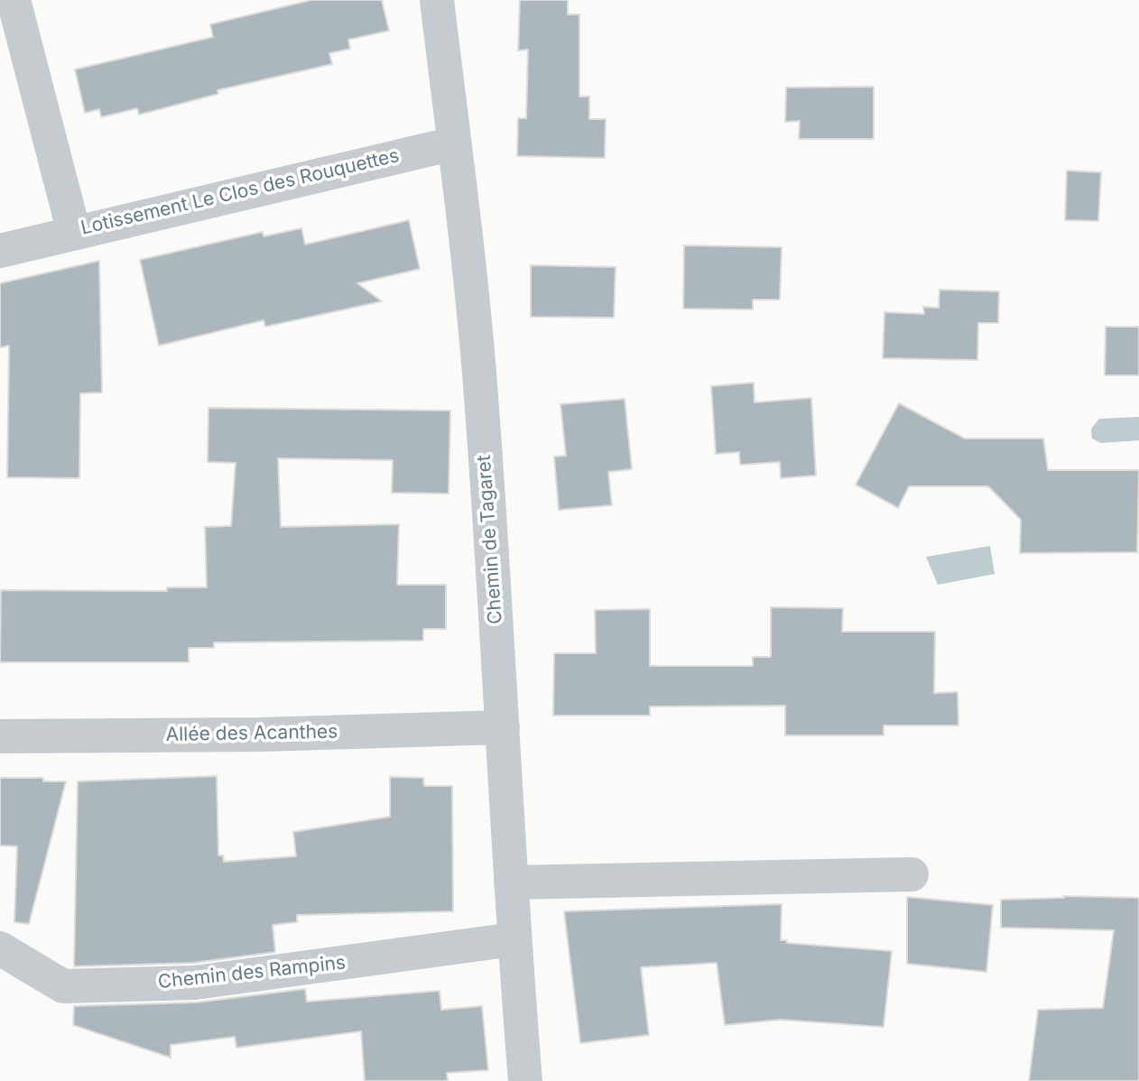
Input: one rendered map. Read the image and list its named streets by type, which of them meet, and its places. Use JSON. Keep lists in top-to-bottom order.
{
  "streets": {
    "street": [
      "Lotissement Le Clos des Rouquettes",
      "Chemin de Tagaret",
      "Allée des Acanthes",
      "Chemin des Rampins"
    ]
  },
  "crossings": [
    ["Lotissement Le Clos des Rouquettes", "Chemin de Tagaret"],
    ["Chemin de Tagaret", "Allée des Acanthes"],
    ["Chemin de Tagaret", "Chemin des Rampins"]
  ]
}
